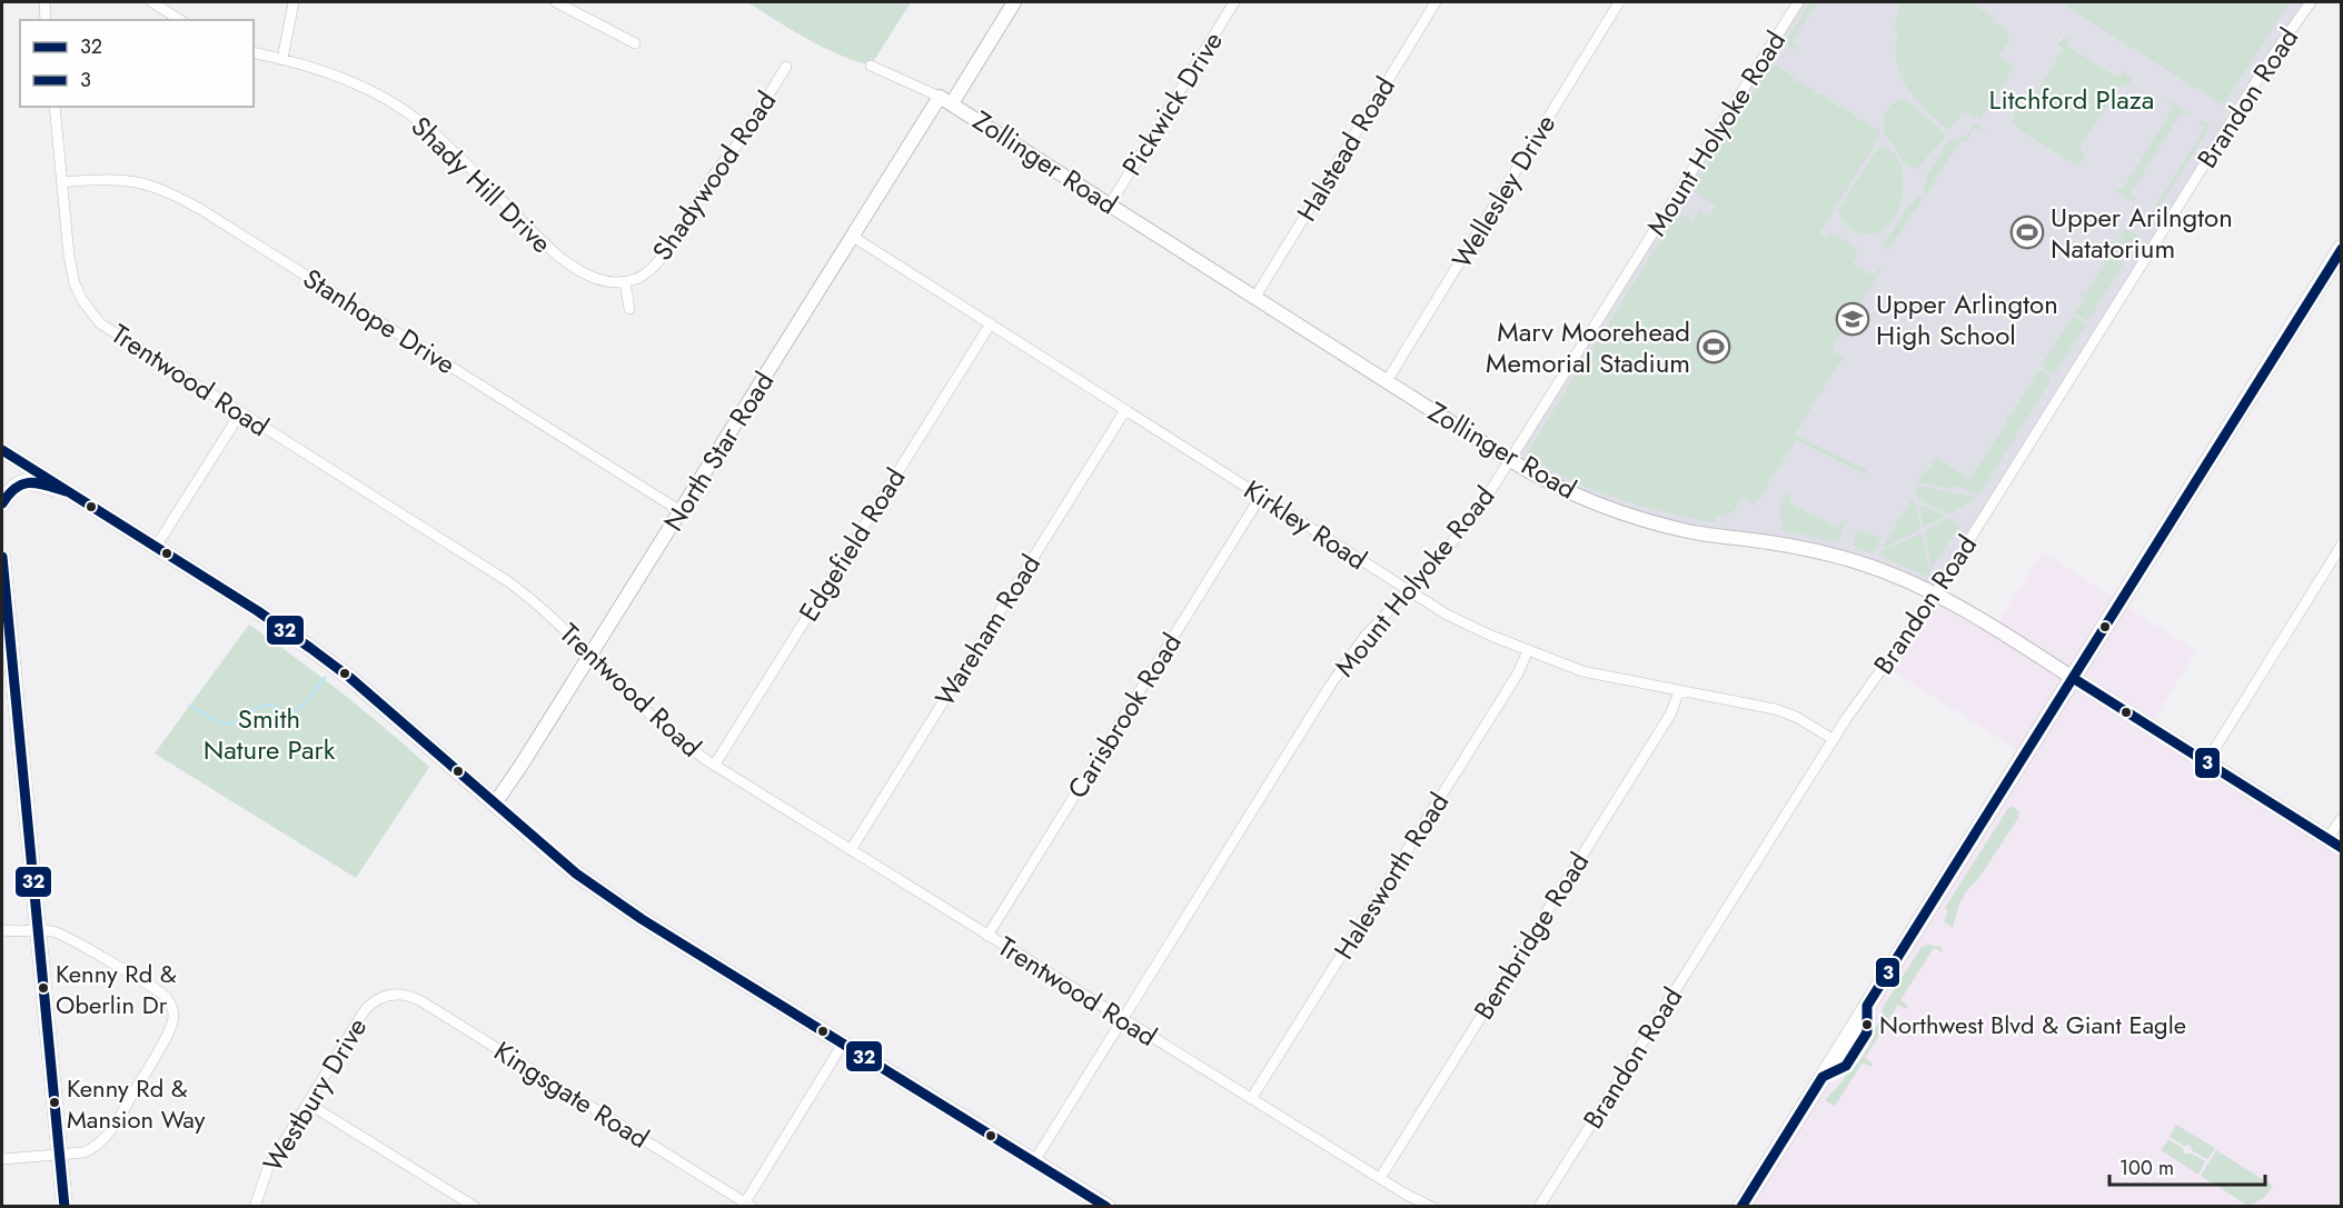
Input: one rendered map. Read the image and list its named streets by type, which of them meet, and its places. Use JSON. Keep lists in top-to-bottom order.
{
  "streets": {
    "main road": ["Zollinger Road"],
    "street": [
      "Brandon Road",
      "Pickwick Drive",
      "Mount Holyoke Road",
      "Halstead Road",
      "Shadywood Road",
      "Shady Hill Drive",
      "Wellesley Drive",
      "Stanhope Drive",
      "Trentwood Road",
      "North Star Road",
      "Kirkley Road",
      "Edgefield Road",
      "Wareham Road",
      "Carisbrook Road",
      "Halesworth Road",
      "Bembridge Road",
      "Westbury Drive",
      "Kingsgate Road"
    ]
  },
  "crossings": [
    ["Brandon Road", "Zollinger Road"],
    ["Brandon Road", "Kirkley Road"],
    ["Pickwick Drive", "Zollinger Road"],
    ["Mount Holyoke Road", "Zollinger Road"],
    ["Mount Holyoke Road", "Trentwood Road"],
    ["Mount Holyoke Road", "Kirkley Road"],
    ["Halstead Road", "Zollinger Road"],
    ["Zollinger Road", "Wellesley Drive"],
    ["Zollinger Road", "North Star Road"],
    ["Shadywood Road", "Shady Hill Drive"],
    ["Stanhope Drive", "Trentwood Road"],
    ["Stanhope Drive", "North Star Road"],
    ["Trentwood Road", "North Star Road"],
    ["Trentwood Road", "Edgefield Road"],
    ["Trentwood Road", "Wareham Road"],
    ["Trentwood Road", "Carisbrook Road"],
    ["Trentwood Road", "Halesworth Road"],
    ["Trentwood Road", "Bembridge Road"],
    ["North Star Road", "Kirkley Road"],
    ["Kirkley Road", "Edgefield Road"],
    ["Kirkley Road", "Wareham Road"],
    ["Kirkley Road", "Carisbrook Road"],
    ["Kirkley Road", "Halesworth Road"],
    ["Kirkley Road", "Bembridge Road"],
    ["Westbury Drive", "Kingsgate Road"]
  ],
  "parks": ["Litchford Plaza", "Smith Nature Park"],
  "places": {
    "sports": ["Upper Arilngton Natatorium", "Marv Moorehead Memorial Stadium"],
    "school or university": ["Upper Arlington High School"],
    "other": ["Kenny Rd & Oberlin Dr", "Northwest Blvd & Giant Eagle", "Kenny Rd & Mansion Way"]
  },
  "lines": ["transit line 3", "transit line 32"],
  "legend": ["32", "3"],
  "scale_bar": "100 m"
}
